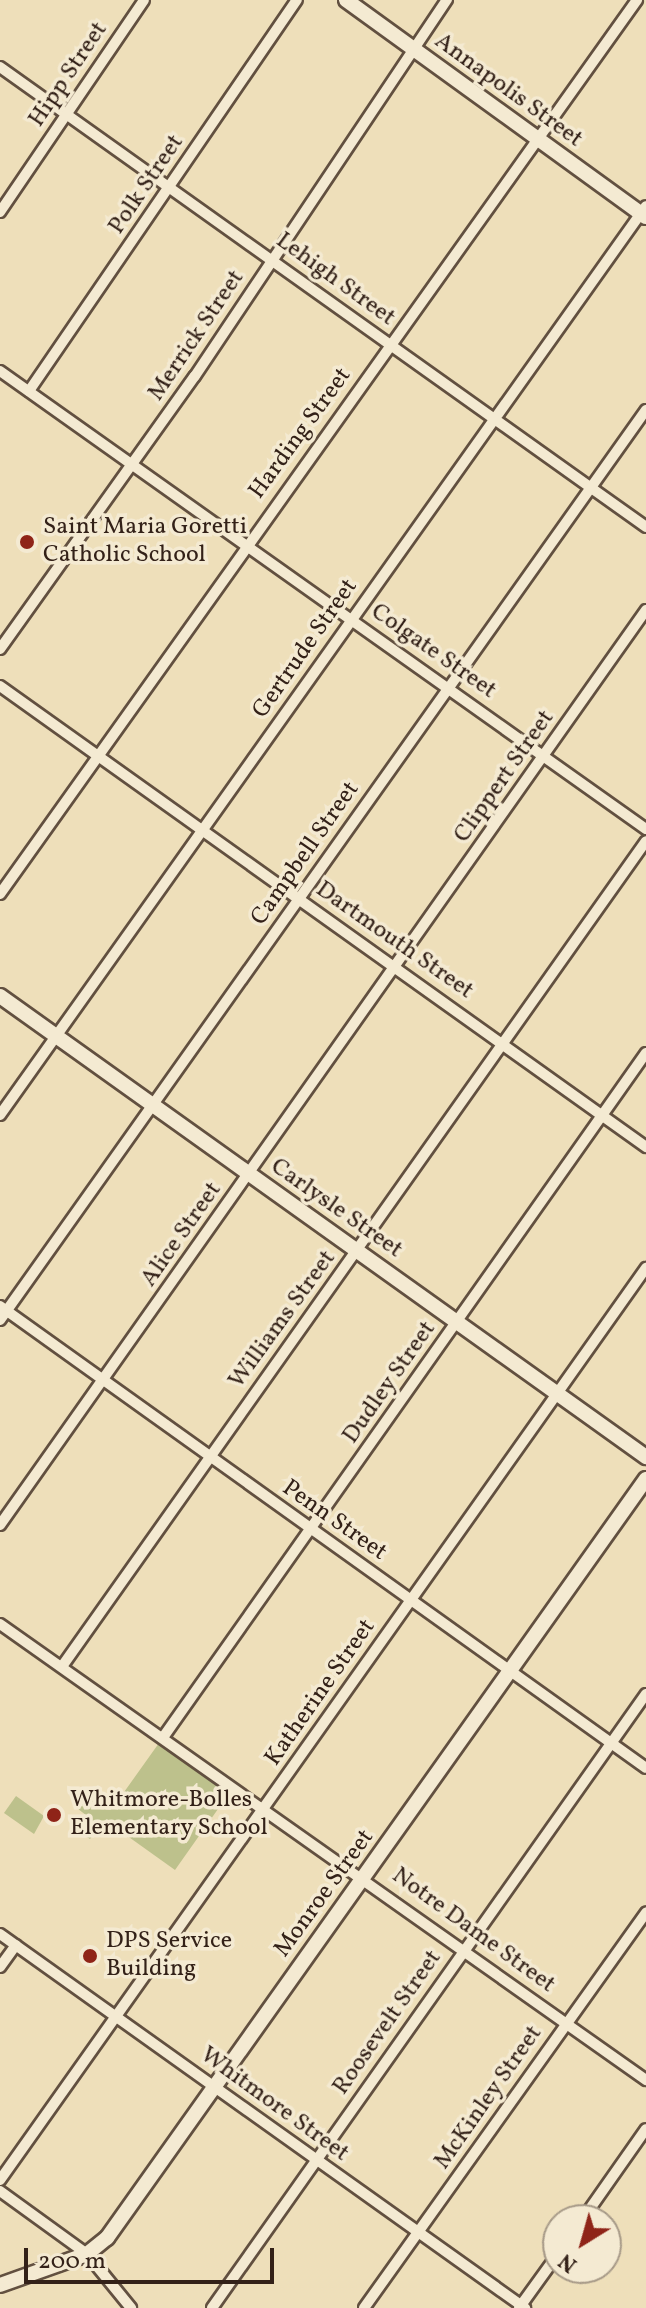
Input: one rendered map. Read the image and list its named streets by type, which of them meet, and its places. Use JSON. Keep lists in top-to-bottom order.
{
  "streets": {
    "street": [
      "Hipp Street",
      "Annapolis Street",
      "Polk Street",
      "Lehigh Street",
      "Merrick Street",
      "Harding Street",
      "Gertrude Street",
      "Colgate Street",
      "Clippert Street",
      "Campbell Street",
      "Dartmouth Street",
      "Carlysle Street",
      "Alice Street",
      "Williams Street",
      "Dudley Street",
      "Penn Street",
      "Katherine Street",
      "Monroe Street",
      "Notre Dame Street",
      "Roosevelt Street",
      "McKinley Street",
      "Whitmore Street"
    ]
  },
  "crossings": [
    ["Hipp Street", "Lehigh Street"],
    ["Annapolis Street", "Merrick Street"],
    ["Annapolis Street", "Harding Street"],
    ["Annapolis Street", "Gertrude Street"],
    ["Polk Street", "Lehigh Street"],
    ["Polk Street", "Colgate Street"],
    ["Lehigh Street", "Merrick Street"],
    ["Lehigh Street", "Harding Street"],
    ["Lehigh Street", "Gertrude Street"],
    ["Lehigh Street", "Campbell Street"],
    ["Merrick Street", "Colgate Street"],
    ["Harding Street", "Colgate Street"],
    ["Harding Street", "Dartmouth Street"],
    ["Gertrude Street", "Colgate Street"],
    ["Gertrude Street", "Dartmouth Street"],
    ["Gertrude Street", "Carlysle Street"],
    ["Colgate Street", "Clippert Street"],
    ["Colgate Street", "Campbell Street"],
    ["Clippert Street", "Dartmouth Street"],
    ["Clippert Street", "Alice Street"],
    ["Campbell Street", "Dartmouth Street"],
    ["Campbell Street", "Carlysle Street"],
    ["Campbell Street", "Penn Street"],
    ["Dartmouth Street", "Alice Street"],
    ["Dartmouth Street", "Williams Street"],
    ["Dartmouth Street", "Dudley Street"],
    ["Carlysle Street", "Alice Street"],
    ["Carlysle Street", "Williams Street"],
    ["Carlysle Street", "Dudley Street"],
    ["Carlysle Street", "Katherine Street"],
    ["Alice Street", "Penn Street"],
    ["Williams Street", "Penn Street"],
    ["Williams Street", "Notre Dame Street"],
    ["Dudley Street", "Penn Street"],
    ["Dudley Street", "Notre Dame Street"],
    ["Penn Street", "Katherine Street"],
    ["Penn Street", "Monroe Street"],
    ["Penn Street", "Roosevelt Street"],
    ["Katherine Street", "Notre Dame Street"],
    ["Katherine Street", "Whitmore Street"],
    ["Monroe Street", "Notre Dame Street"],
    ["Monroe Street", "Whitmore Street"],
    ["Notre Dame Street", "Roosevelt Street"],
    ["Notre Dame Street", "McKinley Street"],
    ["Roosevelt Street", "Whitmore Street"],
    ["McKinley Street", "Whitmore Street"]
  ],
  "places": ["Saint Maria Goretti Catholic School", "Whitmore-Bolles Elementary School", "DPS Service Building"],
  "scale_bar": "200 m",
  "north": "bottom left"
}
